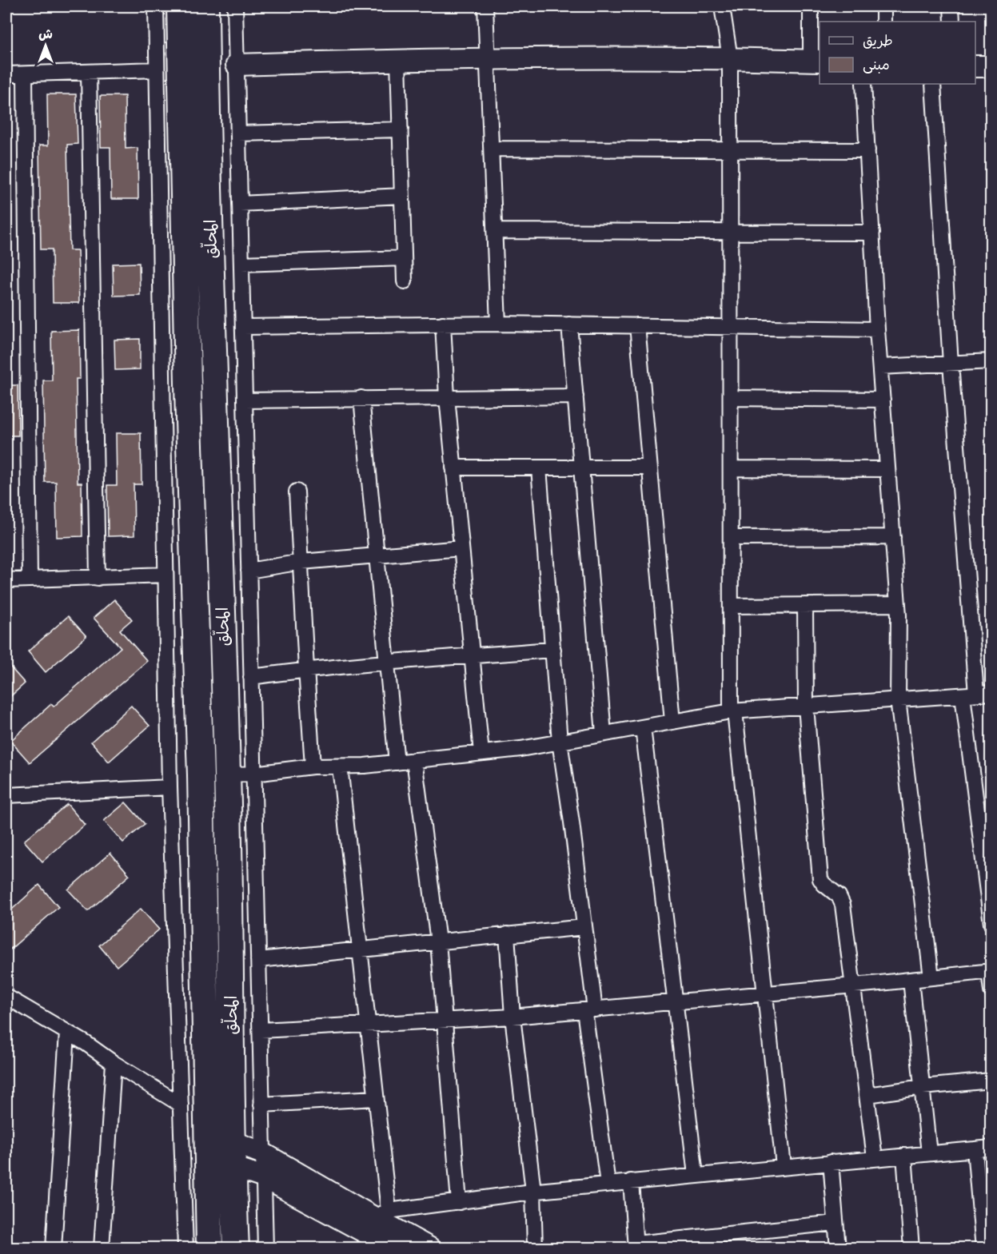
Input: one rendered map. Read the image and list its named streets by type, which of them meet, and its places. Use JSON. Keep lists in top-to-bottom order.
{
  "streets": {
    "highway": ["المحلّق"]
  },
  "legend": ["طريق", "مبنى"],
  "north": "top"
}
